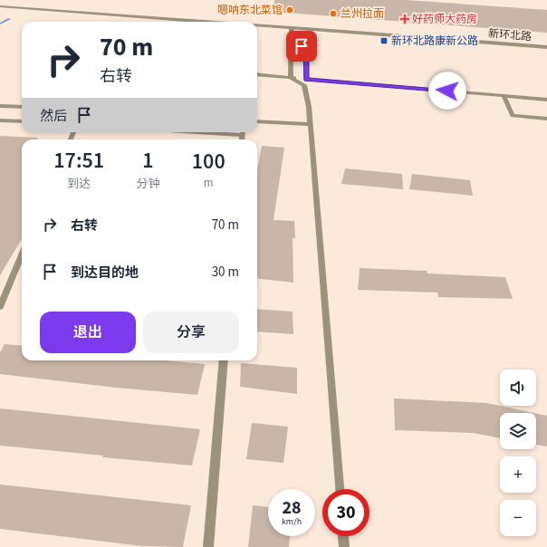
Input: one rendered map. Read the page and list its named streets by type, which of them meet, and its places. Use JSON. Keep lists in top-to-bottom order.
{
  "streets": {
    "street": ["新环北路"]
  },
  "places": {
    "other": ["嗯呐东北菜馆", "兰州拉面"],
    "health": ["好药师大药房"],
    "transit": ["新环北路康新公路"]
  },
  "page": {
    "turn": ["70 m", "右转"],
    "then": "然后",
    "eta": [
      "17:51",
      "到达",
      "1",
      "分钟",
      "100",
      "m"
    ],
    "list": [
      {
        "name": "右转",
        "value": "70 m"
      },
      {
        "name": "到达目的地",
        "value": "30 m"
      }
    ],
    "buttons": ["退出", "分享"],
    "map_buttons": ["+", "−"],
    "speed": "28 km/h",
    "limit": "30"
  }
}
